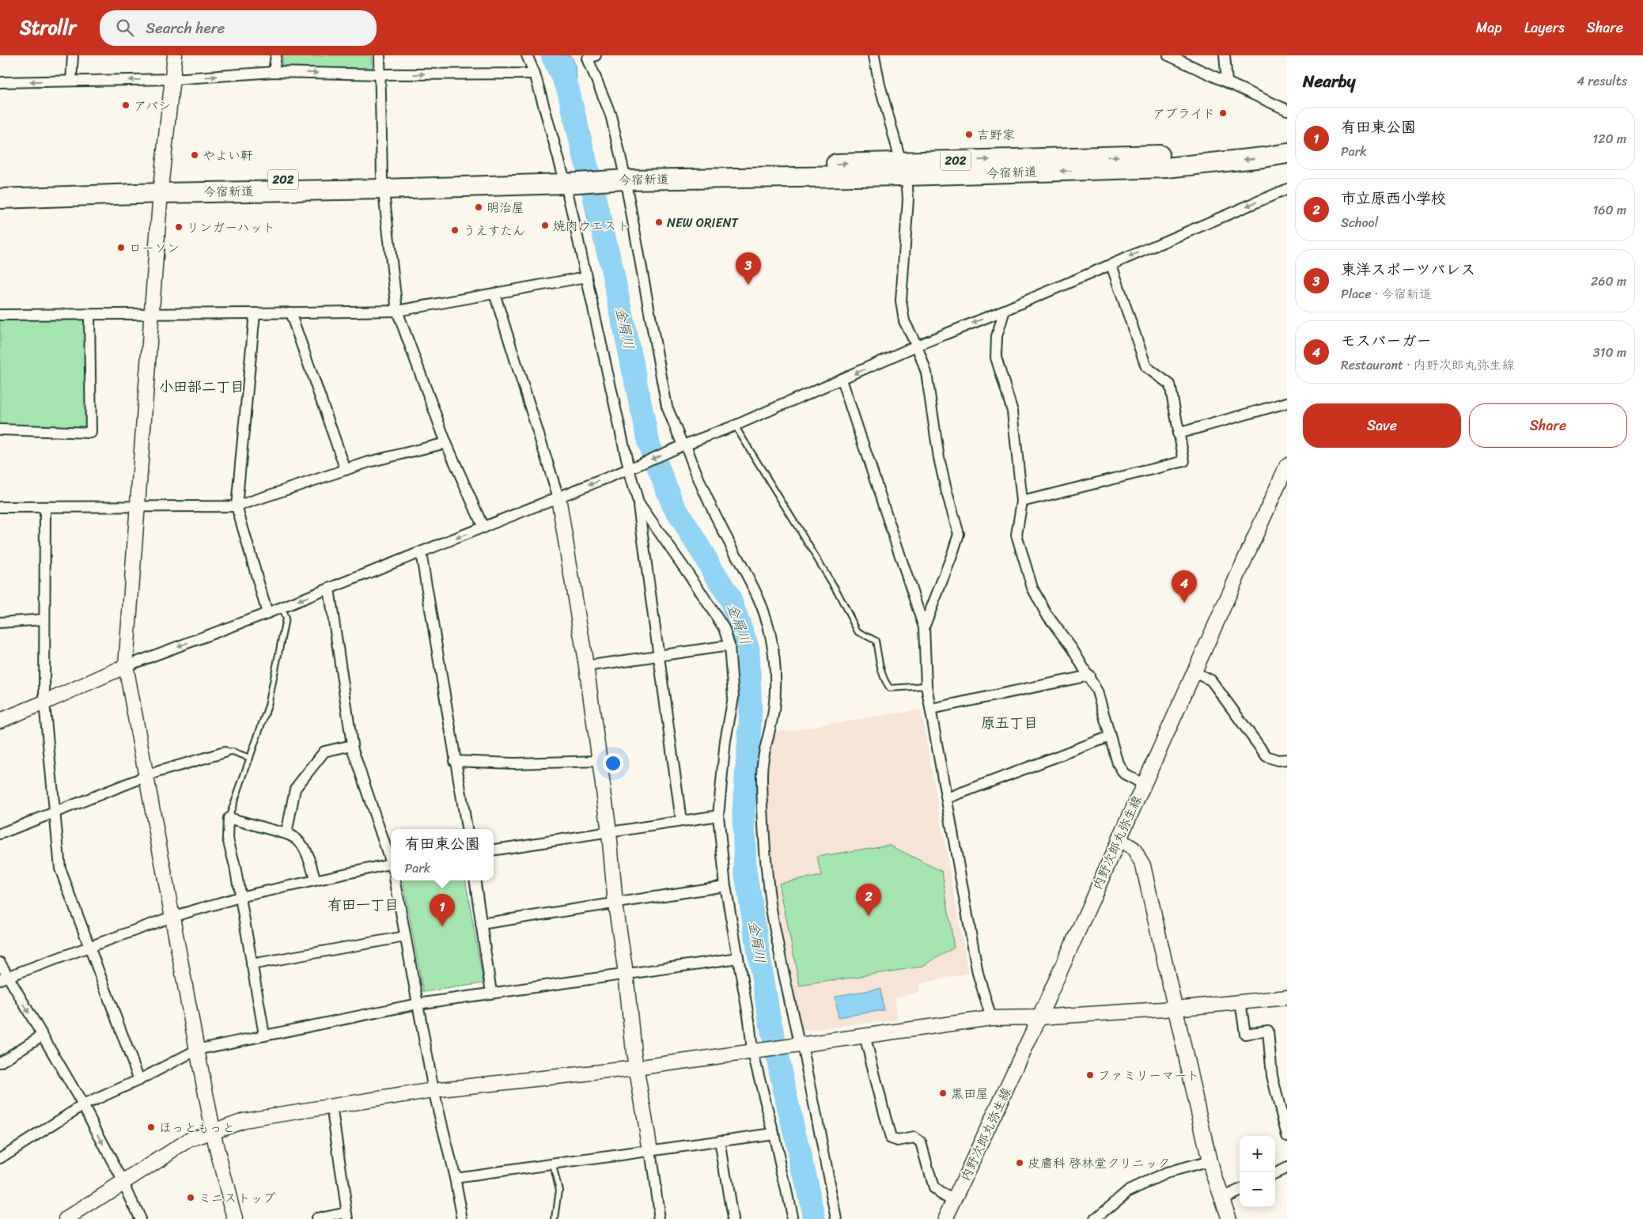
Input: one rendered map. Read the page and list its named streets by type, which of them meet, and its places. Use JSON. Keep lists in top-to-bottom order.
{
  "streets": {
    "highway": ["202", "今宿新道"],
    "street": ["内野次郎丸弥生線"]
  },
  "districts": ["小田部二丁目", "原五丁目", "有田一丁目"],
  "water": ["金屑川"],
  "places": [
    "アバシ",
    "アプライド",
    "吉野家",
    "やよい軒",
    "明治屋",
    "NEW ORIENT",
    "焼肉ウエスト",
    "リンガーハット",
    "うえすたん",
    "ローソン",
    "ファミリーマート",
    "黒田屋",
    "ほっともっと",
    "皮膚科 啓林堂クリニック",
    "ミニストップ"
  ],
  "page": {
    "header": "Strollr",
    "search": "Search here",
    "nav": ["Map", "Layers", "Share"],
    "heading": ["Nearby", "4 results"],
    "list": [
      {
        "mark": "1",
        "name": "有田東公園",
        "note": "Park",
        "value": "120 m"
      },
      {
        "mark": "2",
        "name": "市立原西小学校",
        "note": "School",
        "value": "160 m"
      },
      {
        "mark": "3",
        "name": "東洋スポーツパレス",
        "note": "Place · 今宿新道",
        "value": "260 m"
      },
      {
        "mark": "4",
        "name": "モスバーガー",
        "note": "Restaurant · 内野次郎丸弥生線",
        "value": "310 m"
      }
    ],
    "pins": [
      "3",
      "4",
      "2",
      "1"
    ],
    "buttons": ["Save", "Share"],
    "popup": ["有田東公園", "Park"],
    "map_buttons": ["+", "−"]
  }
}
